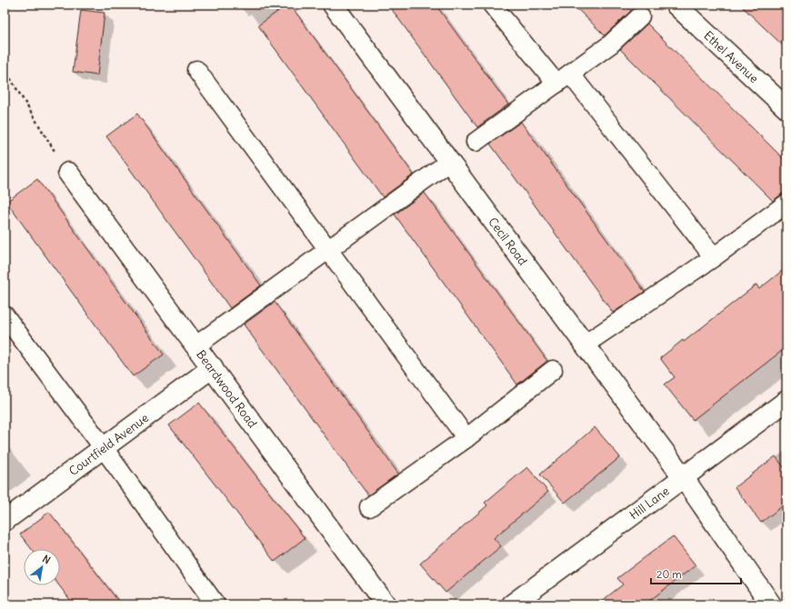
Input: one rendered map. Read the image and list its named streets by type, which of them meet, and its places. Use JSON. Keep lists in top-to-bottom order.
{
  "streets": {
    "street": [
      "Ethel Avenue",
      "Cecil Road",
      "Beardwood Road",
      "Courtfield Avenue",
      "Hill Lane"
    ]
  },
  "crossings": [
    ["Cecil Road", "Hill Lane"],
    ["Beardwood Road", "Courtfield Avenue"]
  ],
  "scale_bar": "20 m",
  "north": "top right"
}
